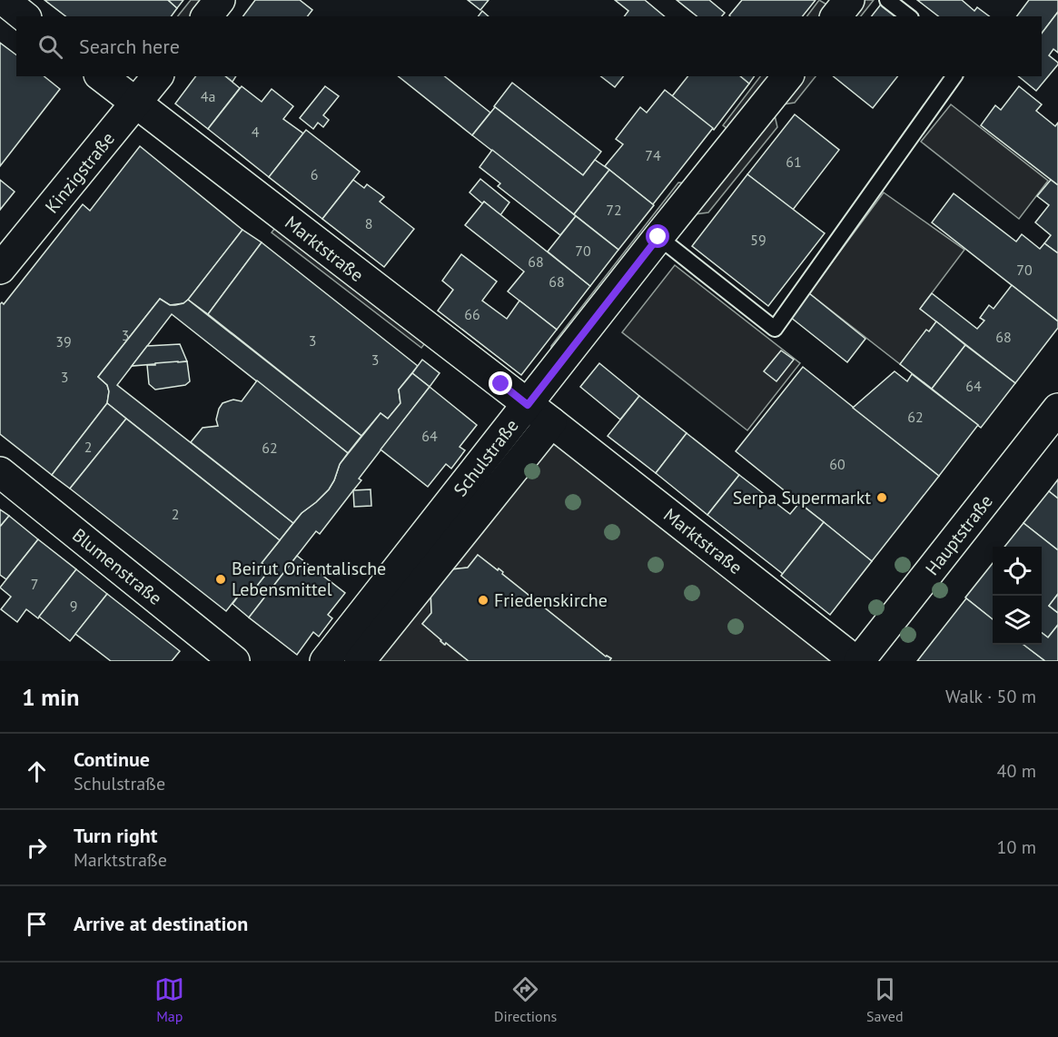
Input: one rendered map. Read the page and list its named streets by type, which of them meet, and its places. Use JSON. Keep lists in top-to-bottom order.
{
  "streets": {
    "street": [
      "Kinzigstraße",
      "Marktstraße",
      "Schulstraße",
      "Hauptstraße",
      "Blumenstraße"
    ]
  },
  "crossings": [
    ["Kinzigstraße", "Marktstraße"],
    ["Marktstraße", "Schulstraße"],
    ["Marktstraße", "Hauptstraße"]
  ],
  "places": ["Serpa Supermarkt", "Beirut Orientalische Lebensmittel", "Friedenskirche"],
  "house_numbers": [
    "4a",
    "4",
    "74",
    "61",
    "6",
    "72",
    "8",
    "59",
    "70",
    "68",
    "70",
    "68",
    "66",
    "3",
    "68",
    "3",
    "39",
    "3",
    "3",
    "64",
    "62",
    "64",
    "2",
    "62",
    "60",
    "2",
    "7",
    "9"
  ],
  "page": {
    "search": "Search here",
    "heading": ["1 min", "Walk · 50 m"],
    "list": [
      ["Continue", "Schulstraße", "40 m"],
      ["Turn right", "Marktstraße", "10 m"],
      "Arrive at destination"
    ],
    "nav": ["Map", "Directions", "Saved"]
  }
}
